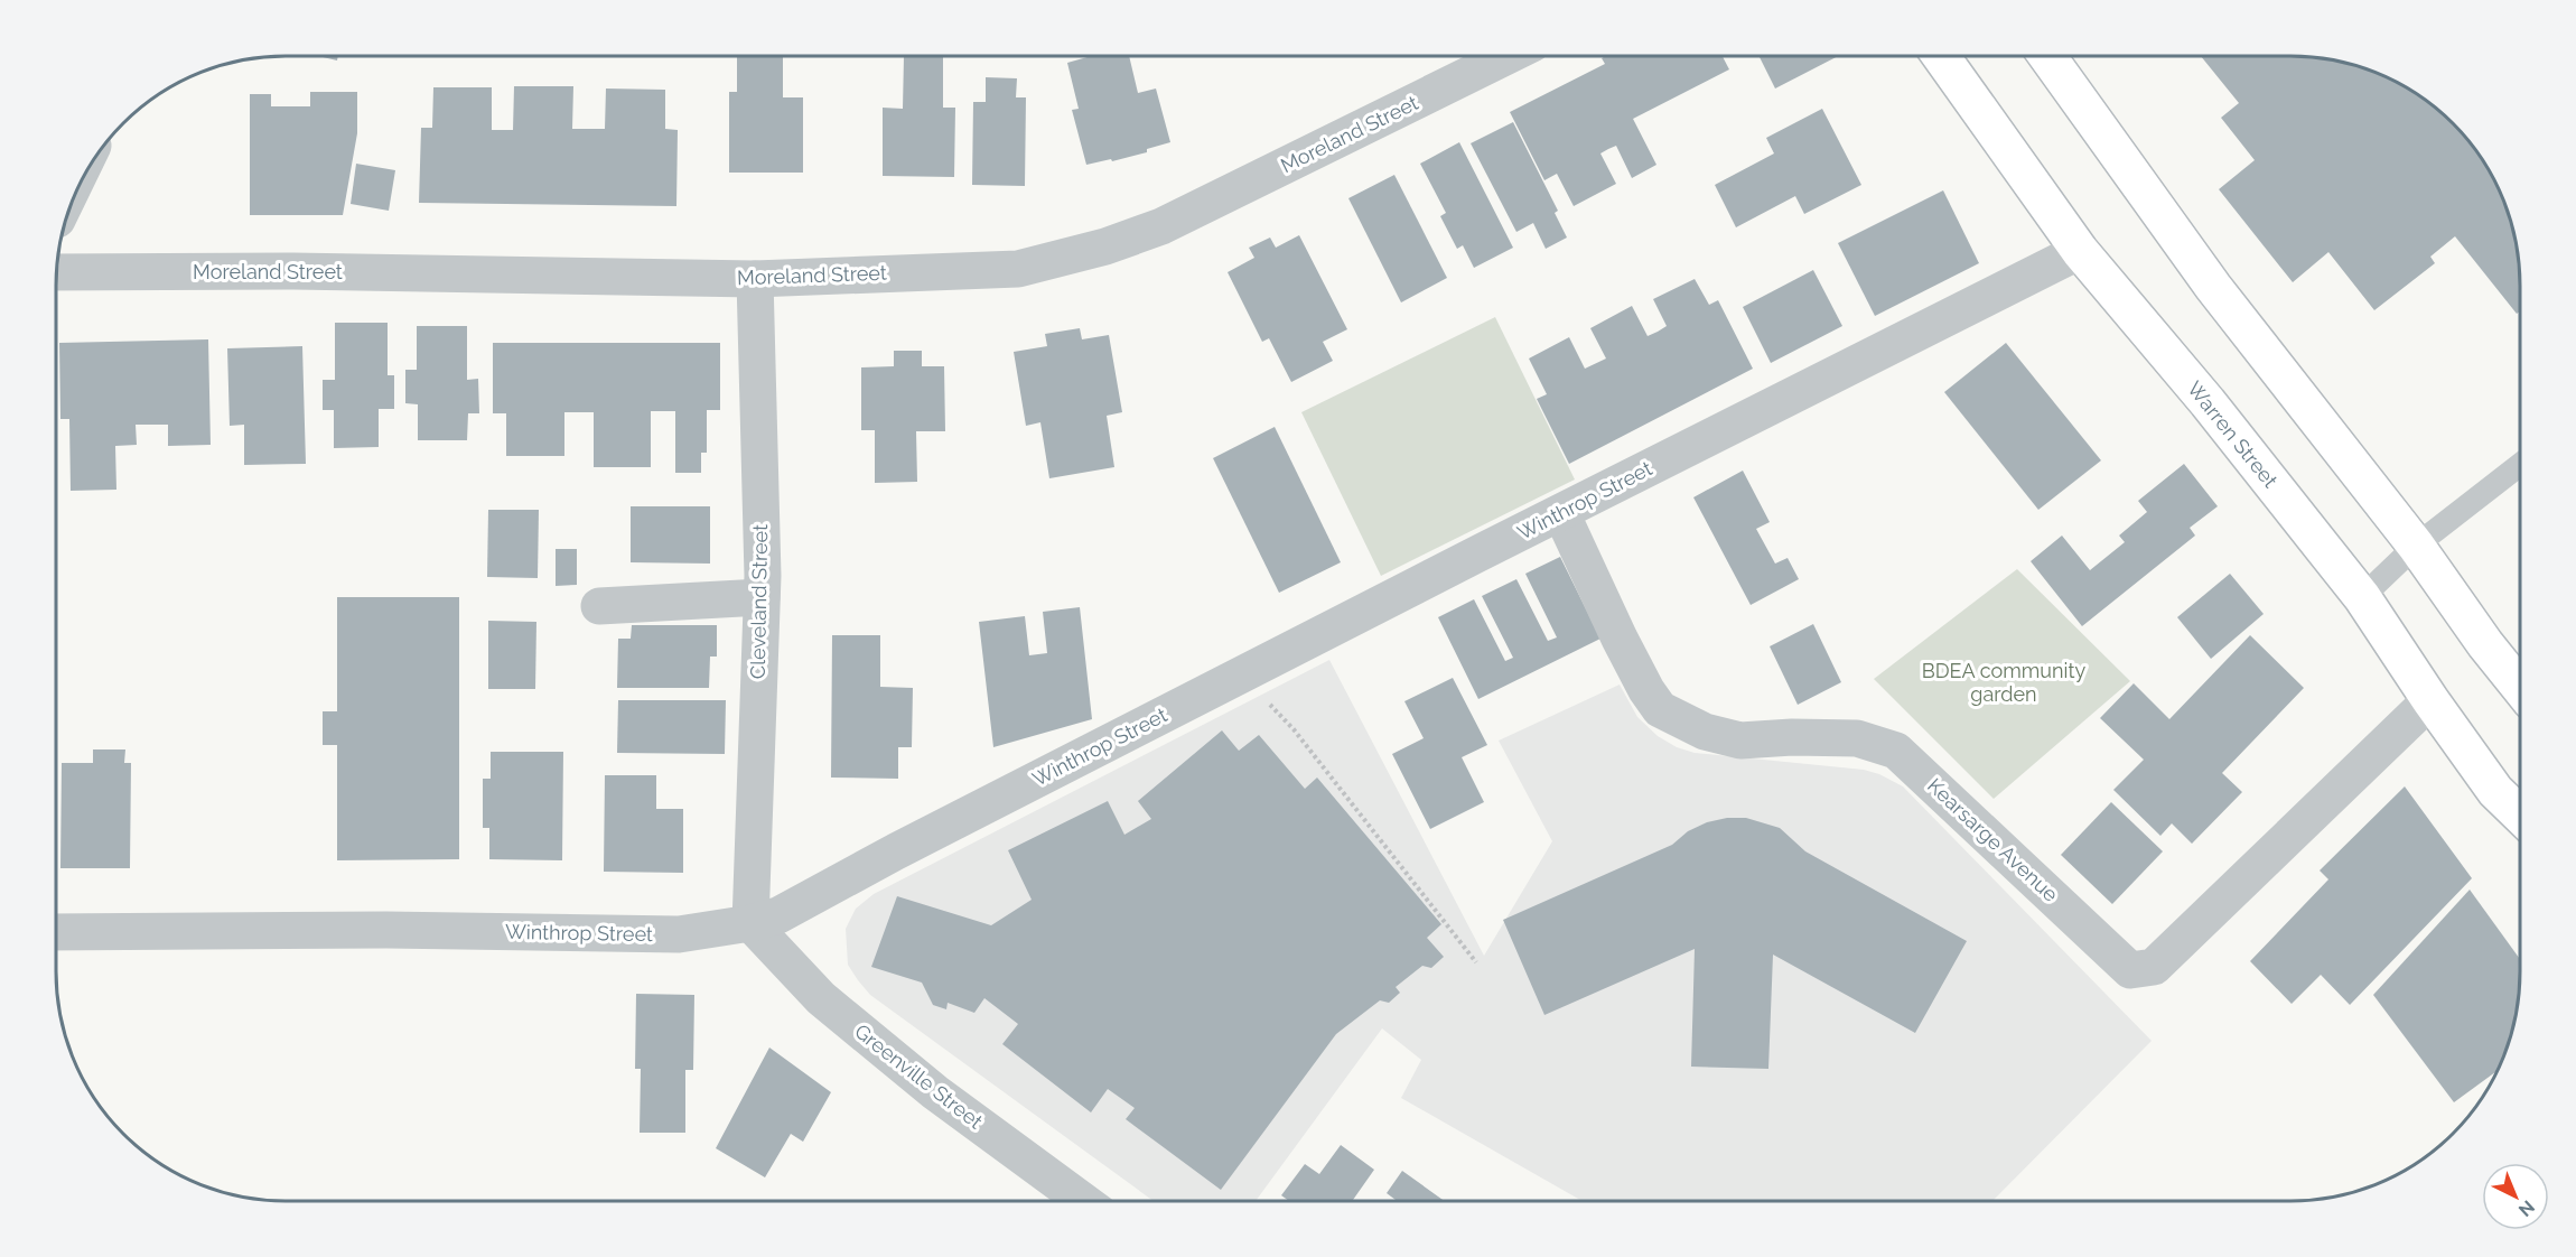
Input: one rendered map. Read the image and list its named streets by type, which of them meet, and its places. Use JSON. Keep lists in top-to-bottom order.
{
  "streets": {
    "main road": ["Warren Street"],
    "street": [
      "Moreland Street",
      "Winthrop Street",
      "Cleveland Street",
      "Kearsarge Avenue",
      "Greenville Street"
    ]
  },
  "crossings": [
    ["Moreland Street", "Cleveland Street"],
    ["Warren Street", "Winthrop Street"],
    ["Warren Street", "Kearsarge Avenue"],
    ["Winthrop Street", "Cleveland Street"],
    ["Winthrop Street", "Kearsarge Avenue"],
    ["Winthrop Street", "Greenville Street"],
    ["Cleveland Street", "Greenville Street"]
  ],
  "parks": ["BDEA community garden"],
  "north": "bottom right"
}
